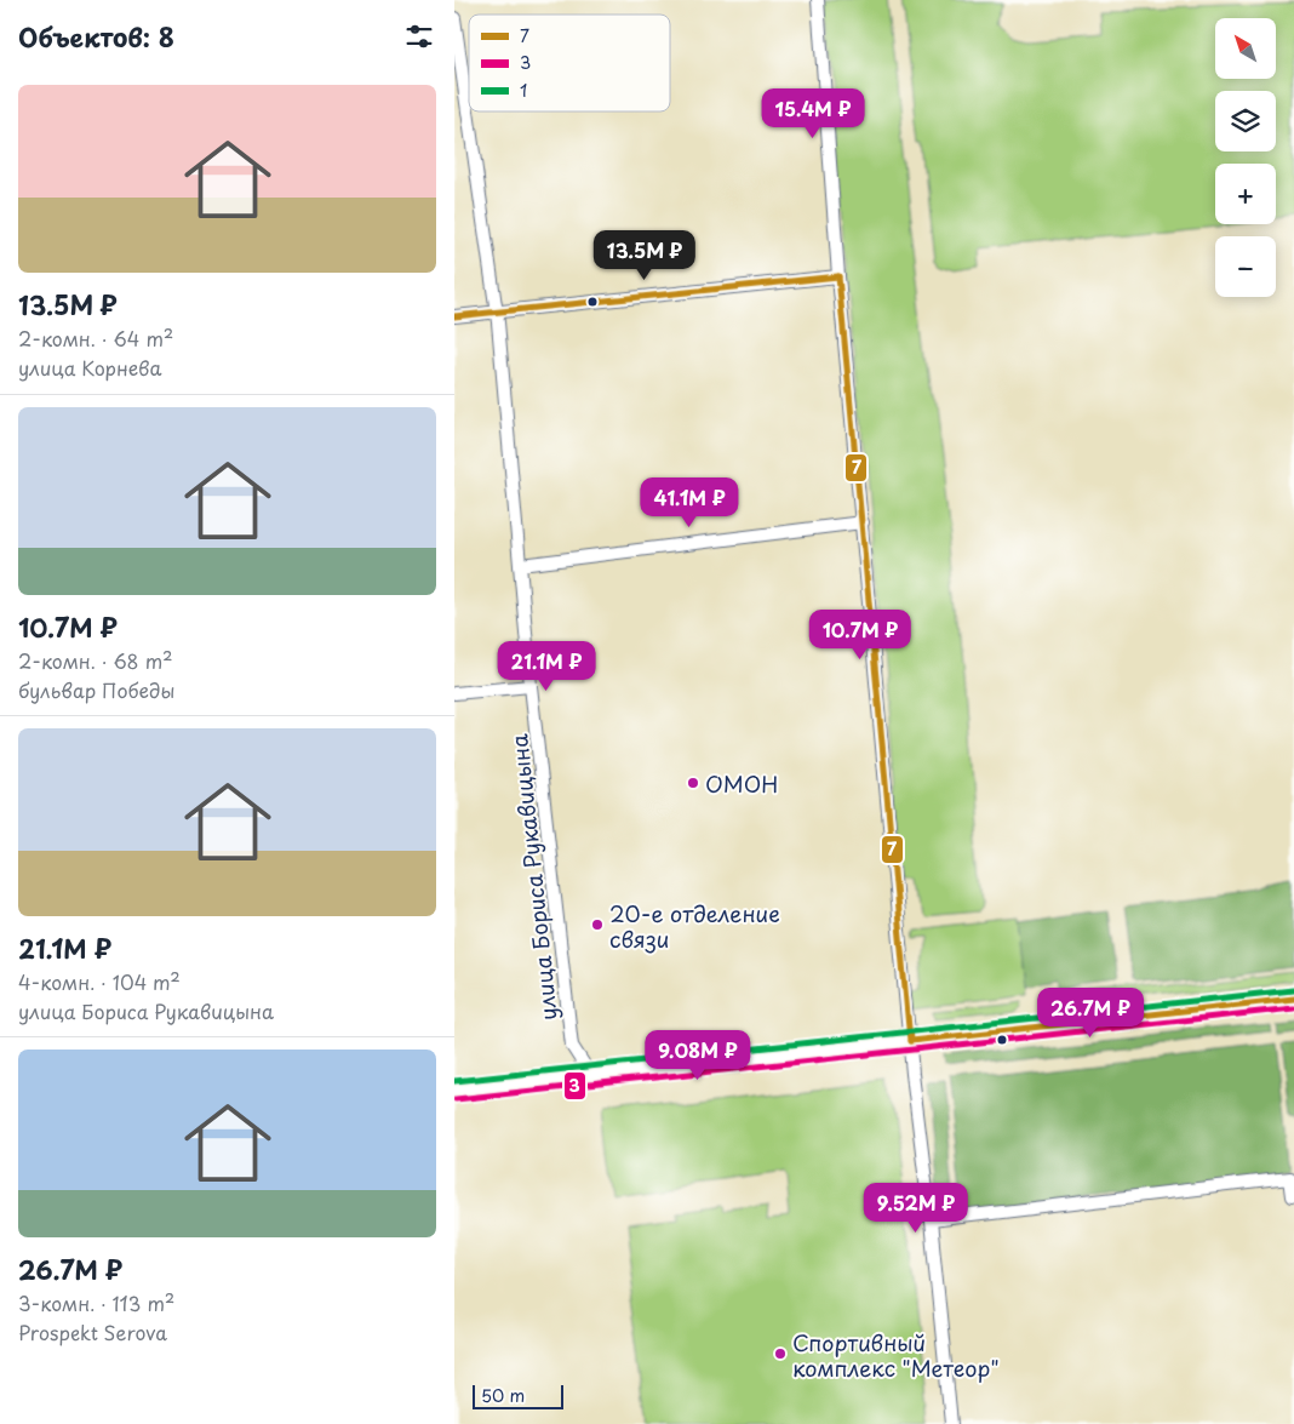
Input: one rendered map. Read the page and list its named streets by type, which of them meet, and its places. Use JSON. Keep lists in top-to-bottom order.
{
  "streets": {
    "street": ["улица Бориса Рукавицына"]
  },
  "places": ["ОМОН", "20-е отделение связи", "Спортивный комплекс \"Метеор\""],
  "lines": ["transit line 7", "transit line 1", "transit line 3"],
  "legend": ["7", "3", "1"],
  "scale_bar": "50 m",
  "north": "top left",
  "page": {
    "heading": "Объектов: 8",
    "map_buttons": ["+", "−"],
    "list": [
      {
        "name": "13.5M ₽",
        "note": "2-комн. · 64 m² · улица Корнева"
      },
      {
        "name": "10.7M ₽",
        "note": "2-комн. · 68 m² · бульвар Победы"
      },
      {
        "name": "21.1M ₽",
        "note": "4-комн. · 104 m² · улица Бориса Рукавицына"
      },
      {
        "name": "26.7M ₽",
        "note": "3-комн. · 113 m² · Prospekt Serova"
      }
    ],
    "price": [
      "15.4M ₽",
      "13.5M ₽",
      "41.1M ₽",
      "10.7M ₽",
      "21.1M ₽",
      "26.7M ₽",
      "9.08M ₽",
      "9.52M ₽"
    ],
    "scale": "50 m"
  }
}
